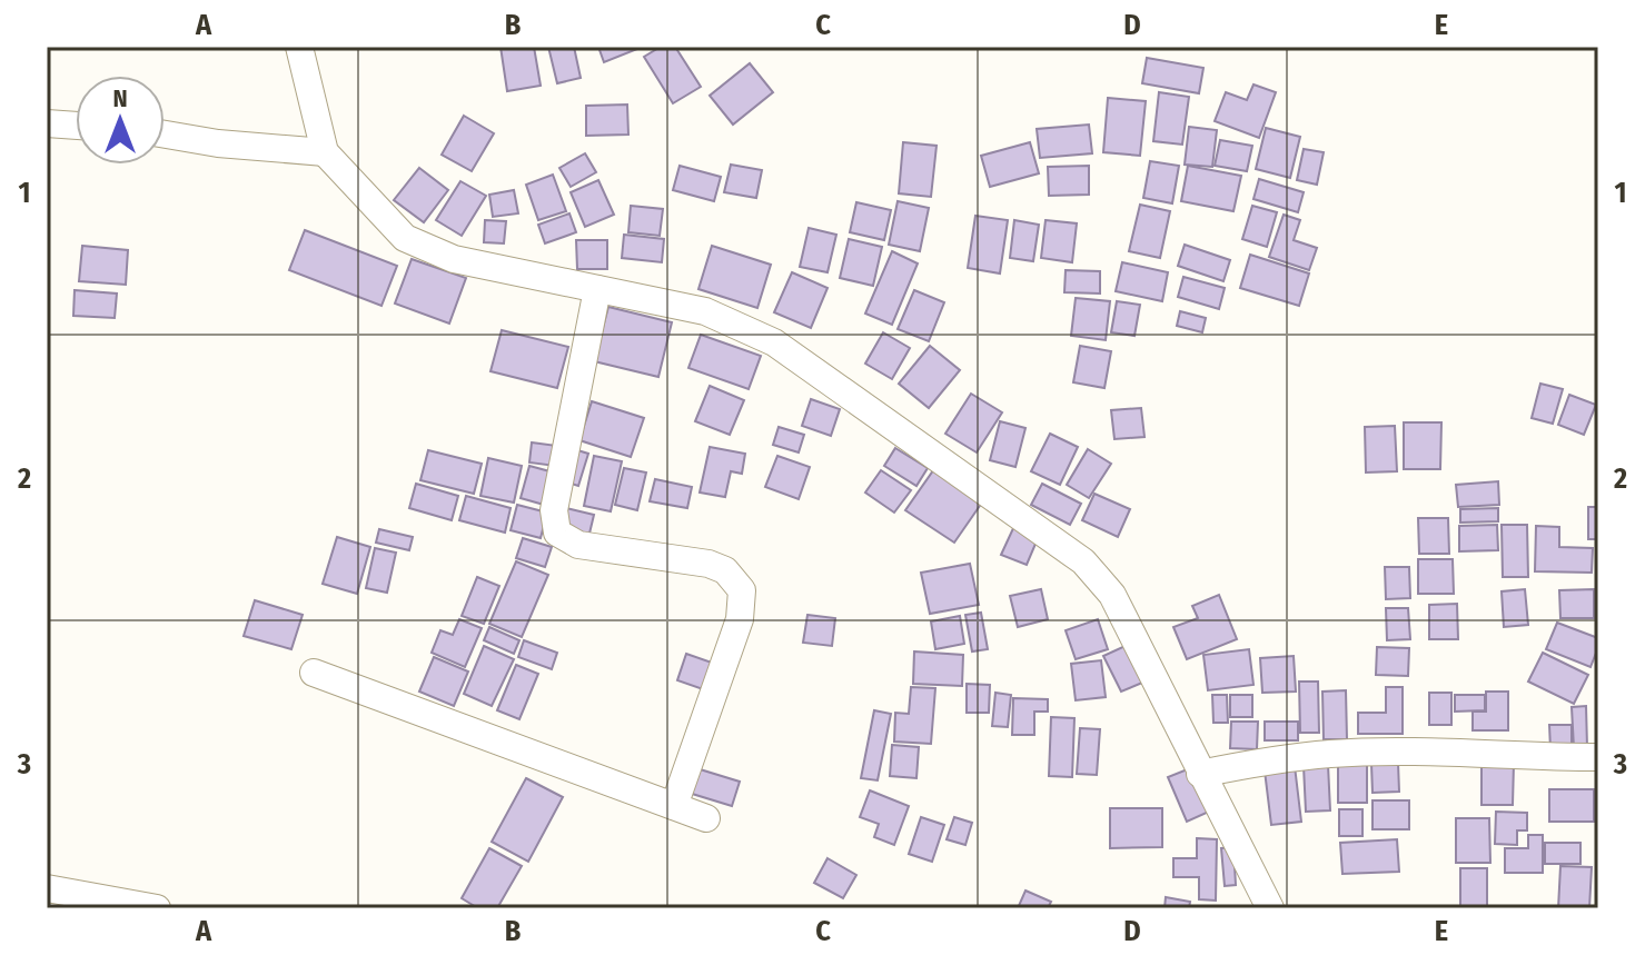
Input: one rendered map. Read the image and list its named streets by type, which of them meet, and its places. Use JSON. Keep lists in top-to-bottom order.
{
  "north": "top",
  "grid": {
    "columns": [
      "A",
      "B",
      "C",
      "D",
      "E"
    ],
    "rows": ["1", "2", "3"]
  }
}
